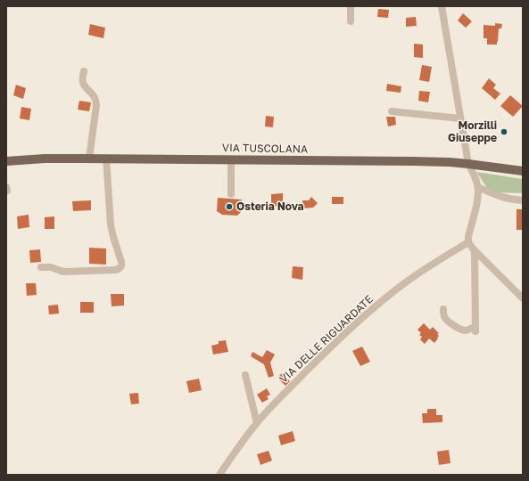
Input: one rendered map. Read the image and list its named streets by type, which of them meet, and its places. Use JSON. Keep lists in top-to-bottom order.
{
  "streets": {
    "main road": ["VIA TUSCOLANA"],
    "street": ["VIA DELLE RIGUARDATE"]
  },
  "places": ["Morzilli Giuseppe", "Osteria Nova"]
}
